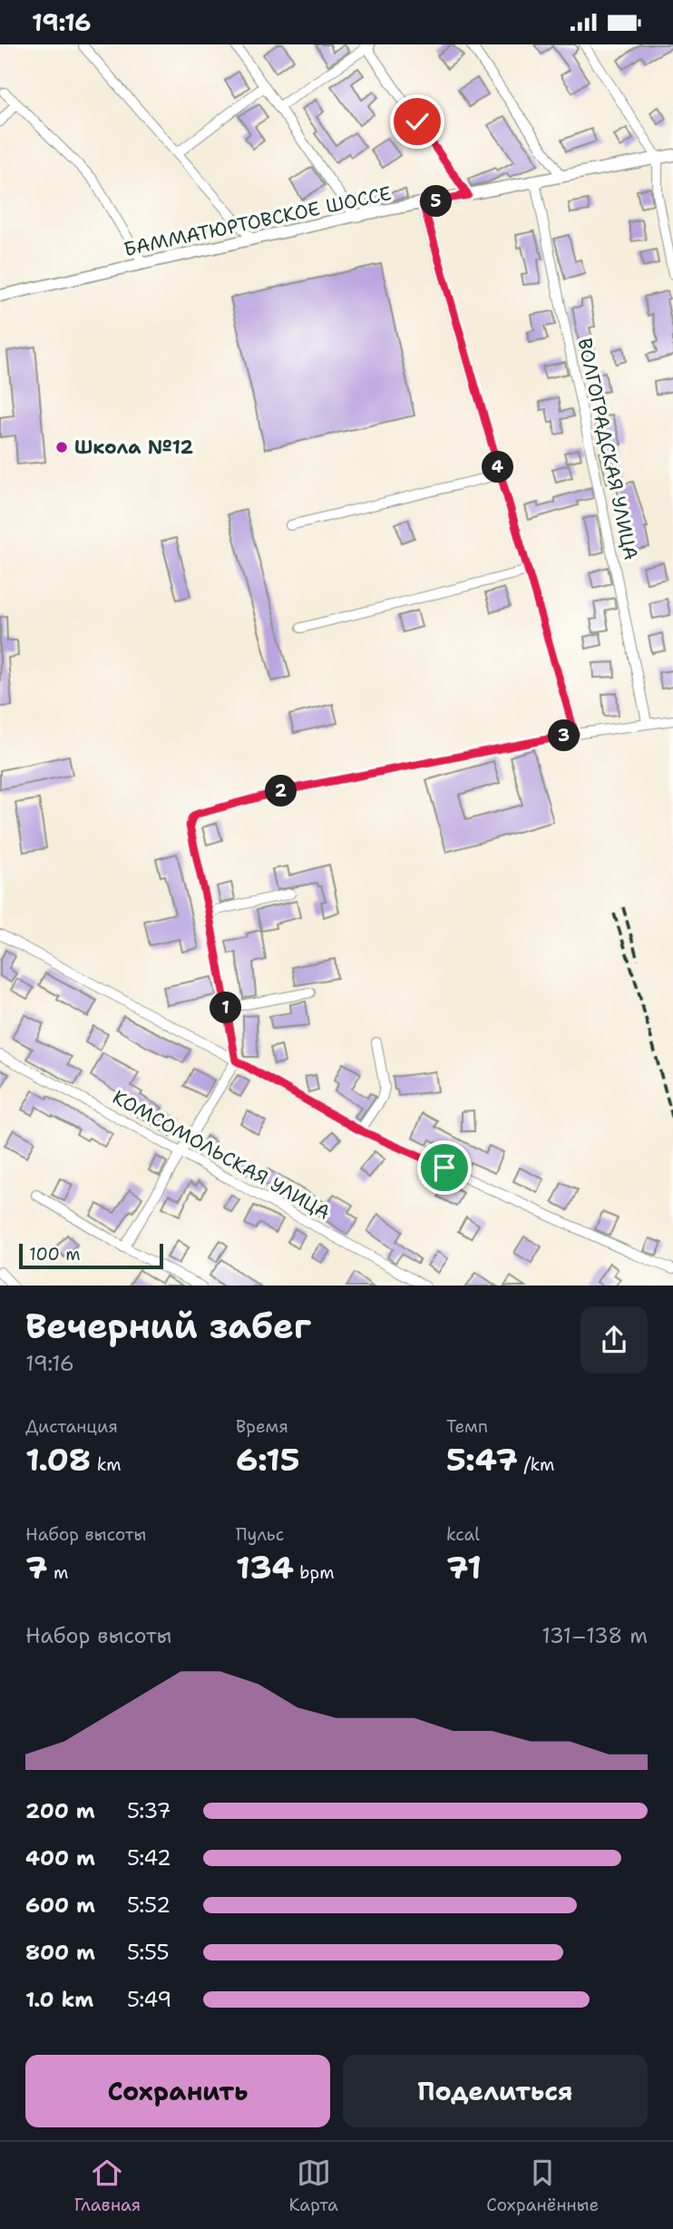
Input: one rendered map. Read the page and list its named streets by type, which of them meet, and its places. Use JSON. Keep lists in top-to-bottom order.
{
  "streets": {
    "street": ["БАММАТЮРТОВСКОЕ ШОССЕ", "ВОЛГОГРАДСКАЯ УЛИЦА", "КОМСОМОЛЬСКАЯ УЛИЦА"]
  },
  "crossings": [
    ["БАММАТЮРТОВСКОЕ ШОССЕ", "ВОЛГОГРАДСКАЯ УЛИЦА"]
  ],
  "places": ["Школа №12"],
  "scale_bar": "100 m",
  "page": {
    "status": "19:16",
    "pins": [
      "5",
      "4",
      "3",
      "2",
      "1"
    ],
    "scale": "100 m",
    "heading": ["Вечерний забег", "19:16"],
    "stats": [
      ["Дистанция", "1.08 km"],
      ["Время", "6:15"],
      ["Темп", "5:47 /km"],
      ["Набор высоты", "7 m"],
      ["Пульс", "134 bpm"],
      ["kcal", "71"]
    ],
    "chart": ["Набор высоты", "131–138 m"],
    "list": [
      {
        "name": "200 m",
        "note": "5:37"
      },
      {
        "name": "400 m",
        "note": "5:42"
      },
      {
        "name": "600 m",
        "note": "5:52"
      },
      {
        "name": "800 m",
        "note": "5:55"
      },
      {
        "name": "1.0 km",
        "note": "5:49"
      }
    ],
    "buttons": ["Сохранить", "Поделиться"],
    "tabs": ["Главная", "Карта", "Сохранённые"]
  }
}
